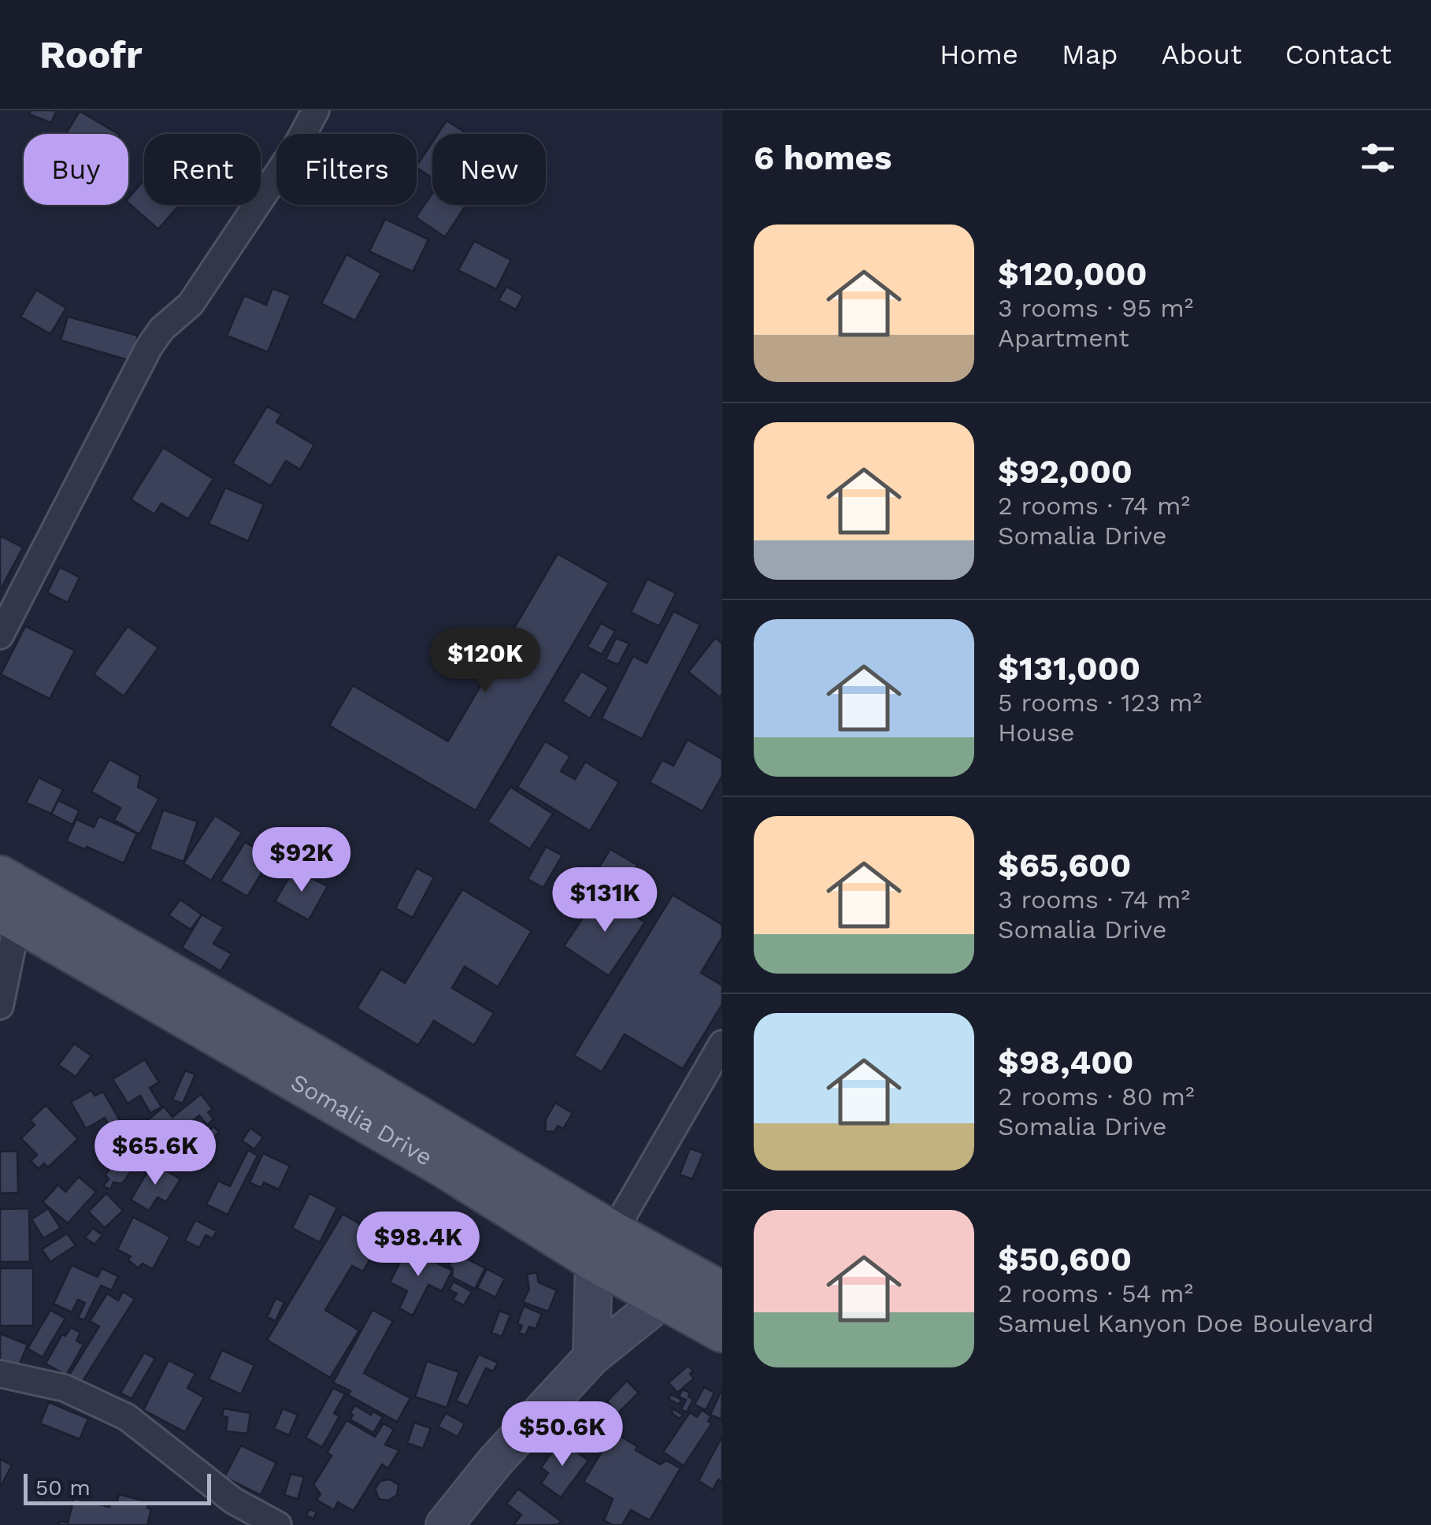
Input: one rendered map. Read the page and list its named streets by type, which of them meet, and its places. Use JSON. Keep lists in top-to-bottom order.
{
  "streets": {
    "main road": ["Somalia Drive"]
  },
  "scale_bar": "50 m",
  "page": {
    "header": "Roofr",
    "nav": [
      "Home",
      "Map",
      "About",
      "Contact"
    ],
    "heading": "6 homes",
    "chip": [
      "Buy",
      "Rent",
      "Filters",
      "New"
    ],
    "list": [
      {
        "name": "$120,000",
        "note": "3 rooms · 95 m² · Apartment"
      },
      {
        "name": "$92,000",
        "note": "2 rooms · 74 m² · Somalia Drive"
      },
      {
        "name": "$131,000",
        "note": "5 rooms · 123 m² · House"
      },
      {
        "name": "$65,600",
        "note": "3 rooms · 74 m² · Somalia Drive"
      },
      {
        "name": "$98,400",
        "note": "2 rooms · 80 m² · Somalia Drive"
      },
      {
        "name": "$50,600",
        "note": "2 rooms · 54 m² · Samuel Kanyon Doe Boulevard"
      }
    ],
    "price": [
      "$120K",
      "$92K",
      "$131K",
      "$65.6K",
      "$98.4K",
      "$50.6K"
    ],
    "scale": "50 m"
  }
}
